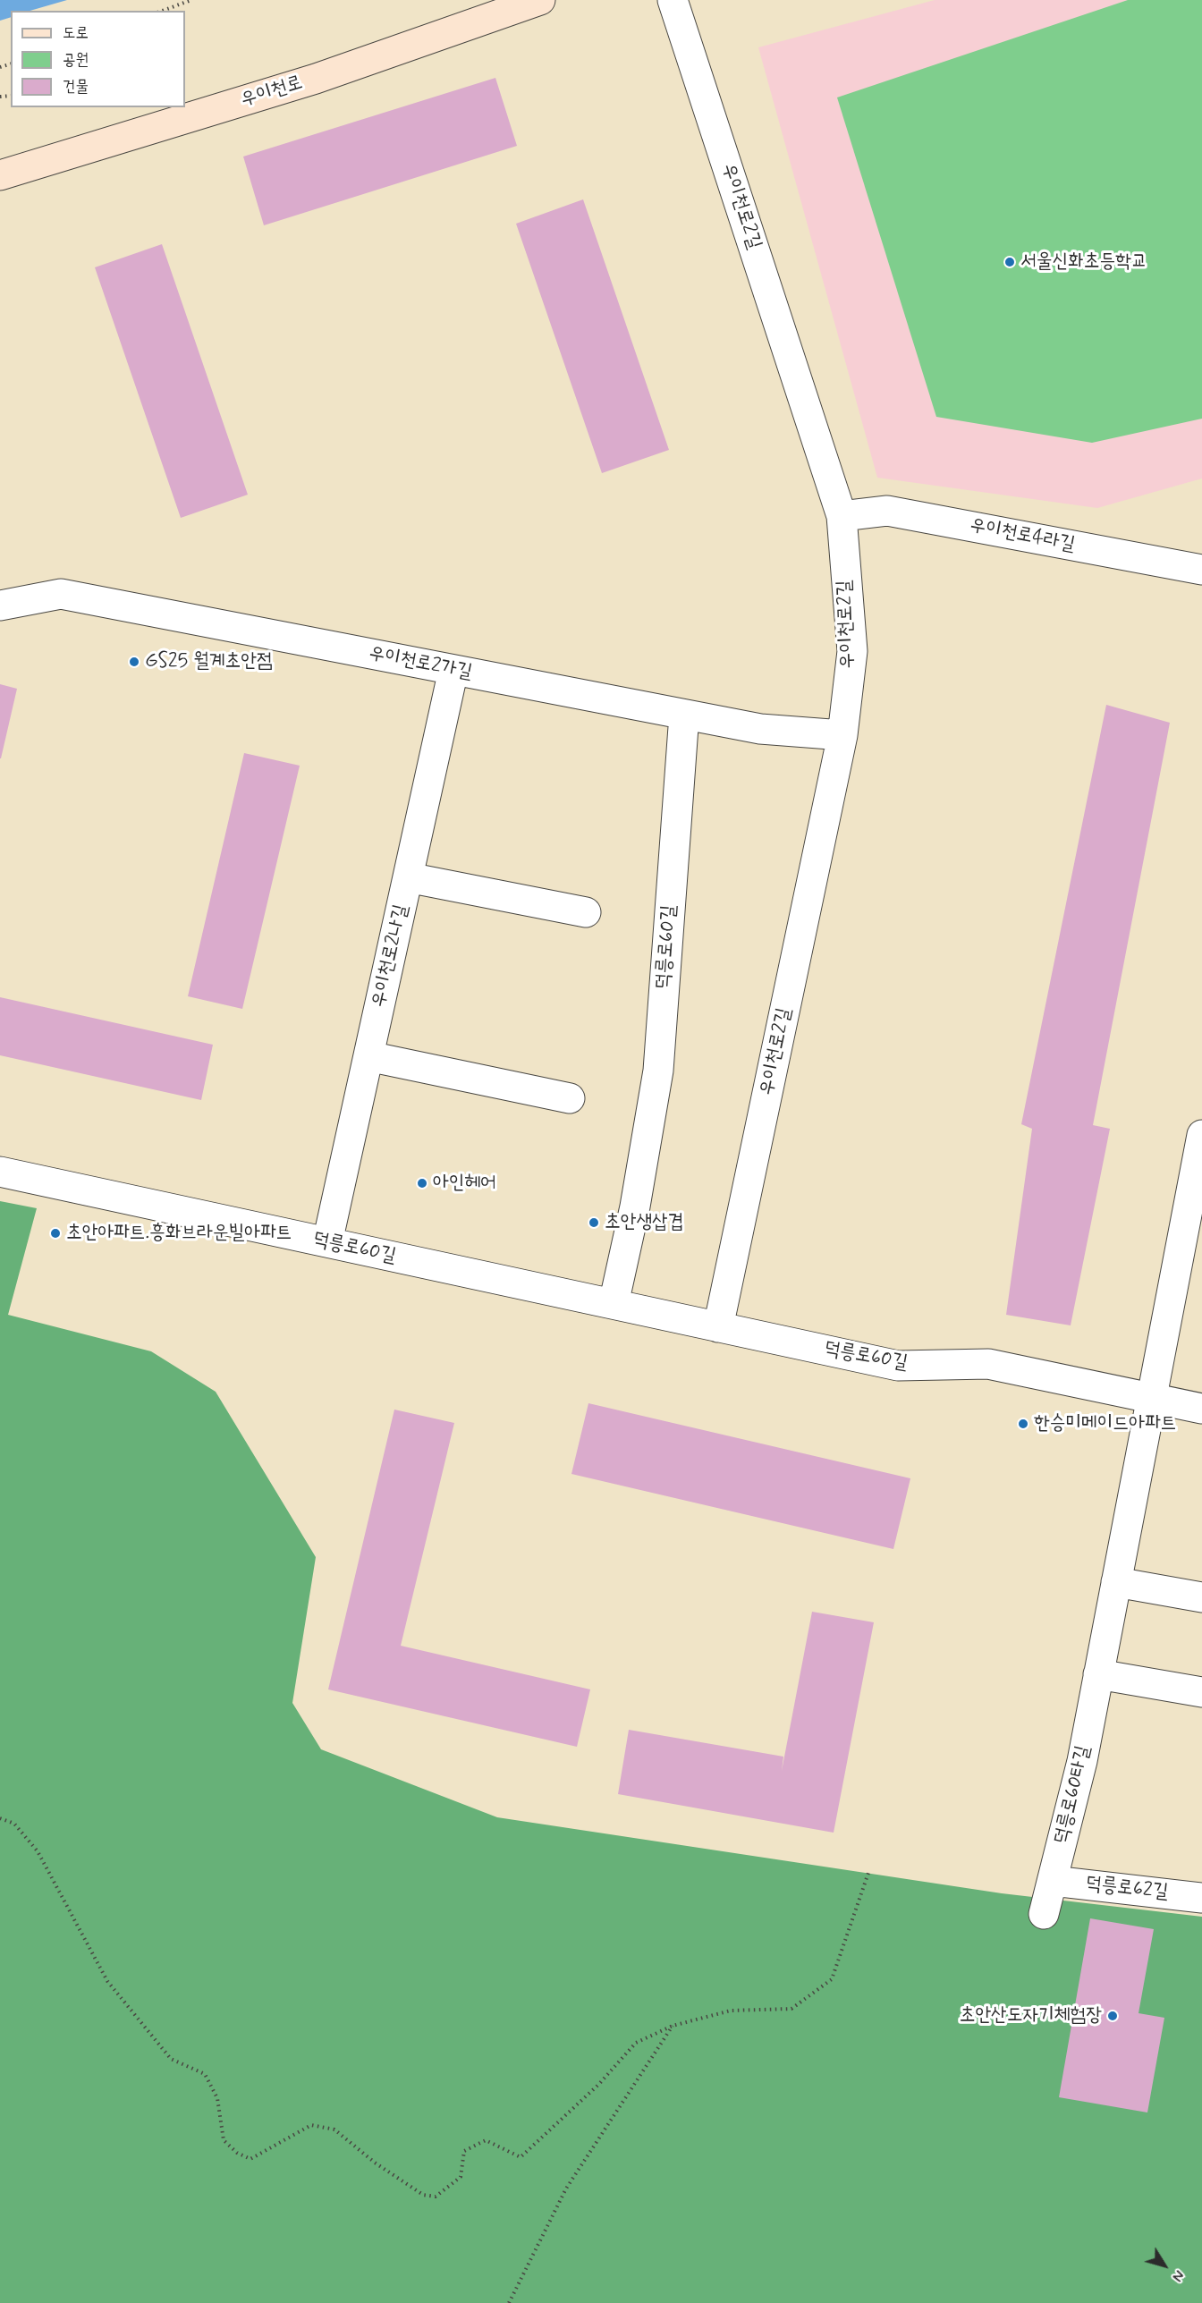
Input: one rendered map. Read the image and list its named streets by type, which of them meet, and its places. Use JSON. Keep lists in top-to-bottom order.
{
  "streets": {
    "street": [
      "우이천로",
      "우이천로2길",
      "우이천로4라길",
      "우이천로2가길",
      "덕릉로60길",
      "우이천로2나길",
      "덕릉로60타길",
      "덕릉로62길"
    ]
  },
  "crossings": [
    ["우이천로2길", "우이천로4라길"],
    ["우이천로2길", "우이천로2가길"],
    ["우이천로2길", "덕릉로60길"],
    ["우이천로2가길", "덕릉로60길"],
    ["우이천로2가길", "우이천로2나길"],
    ["덕릉로60길", "우이천로2나길"],
    ["덕릉로60길", "덕릉로60타길"],
    ["덕릉로60타길", "덕릉로62길"]
  ],
  "places": [
    "서울신화초등학교",
    "GS25 월계초안점",
    "아인헤어",
    "초안생삽겹",
    "초안아파트.흥화브라운빌아파트",
    "한승미메이드아파트",
    "초안산도자기체험장"
  ],
  "legend": ["도로", "공원", "건물"],
  "north": "bottom right"
}
